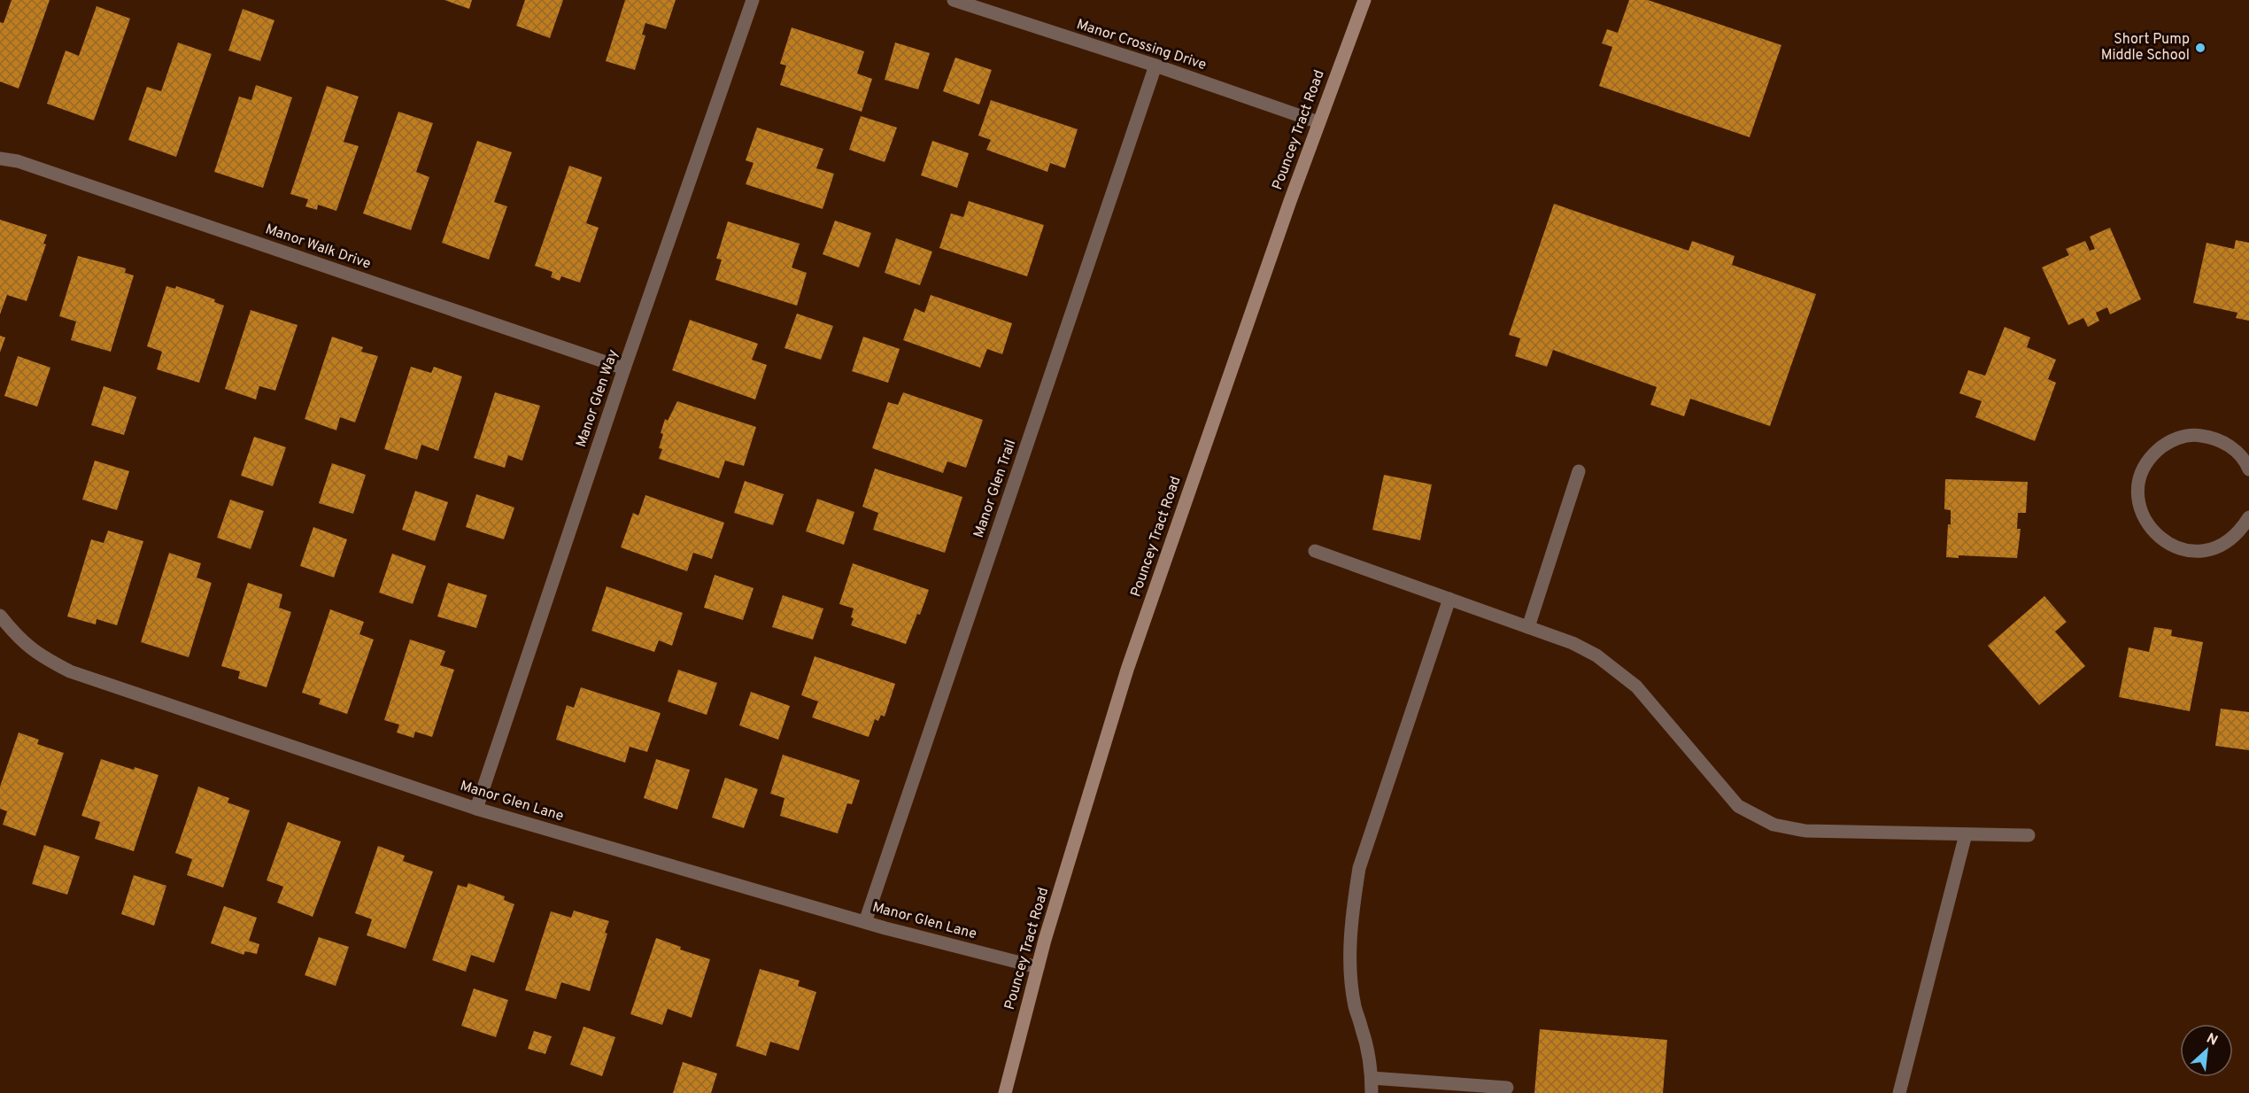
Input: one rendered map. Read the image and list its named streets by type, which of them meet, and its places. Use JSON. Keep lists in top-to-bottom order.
{
  "streets": {
    "main road": ["Pouncey Tract Road"],
    "street": [
      "Manor Crossing Drive",
      "Manor Walk Drive",
      "Manor Glen Way",
      "Manor Glen Trail",
      "Manor Glen Lane"
    ]
  },
  "crossings": [
    ["Manor Crossing Drive", "Pouncey Tract Road"],
    ["Manor Crossing Drive", "Manor Glen Trail"],
    ["Pouncey Tract Road", "Manor Glen Lane"],
    ["Manor Walk Drive", "Manor Glen Way"],
    ["Manor Glen Way", "Manor Glen Lane"],
    ["Manor Glen Trail", "Manor Glen Lane"]
  ],
  "places": ["Short Pump Middle School"],
  "north": "top right"
}
